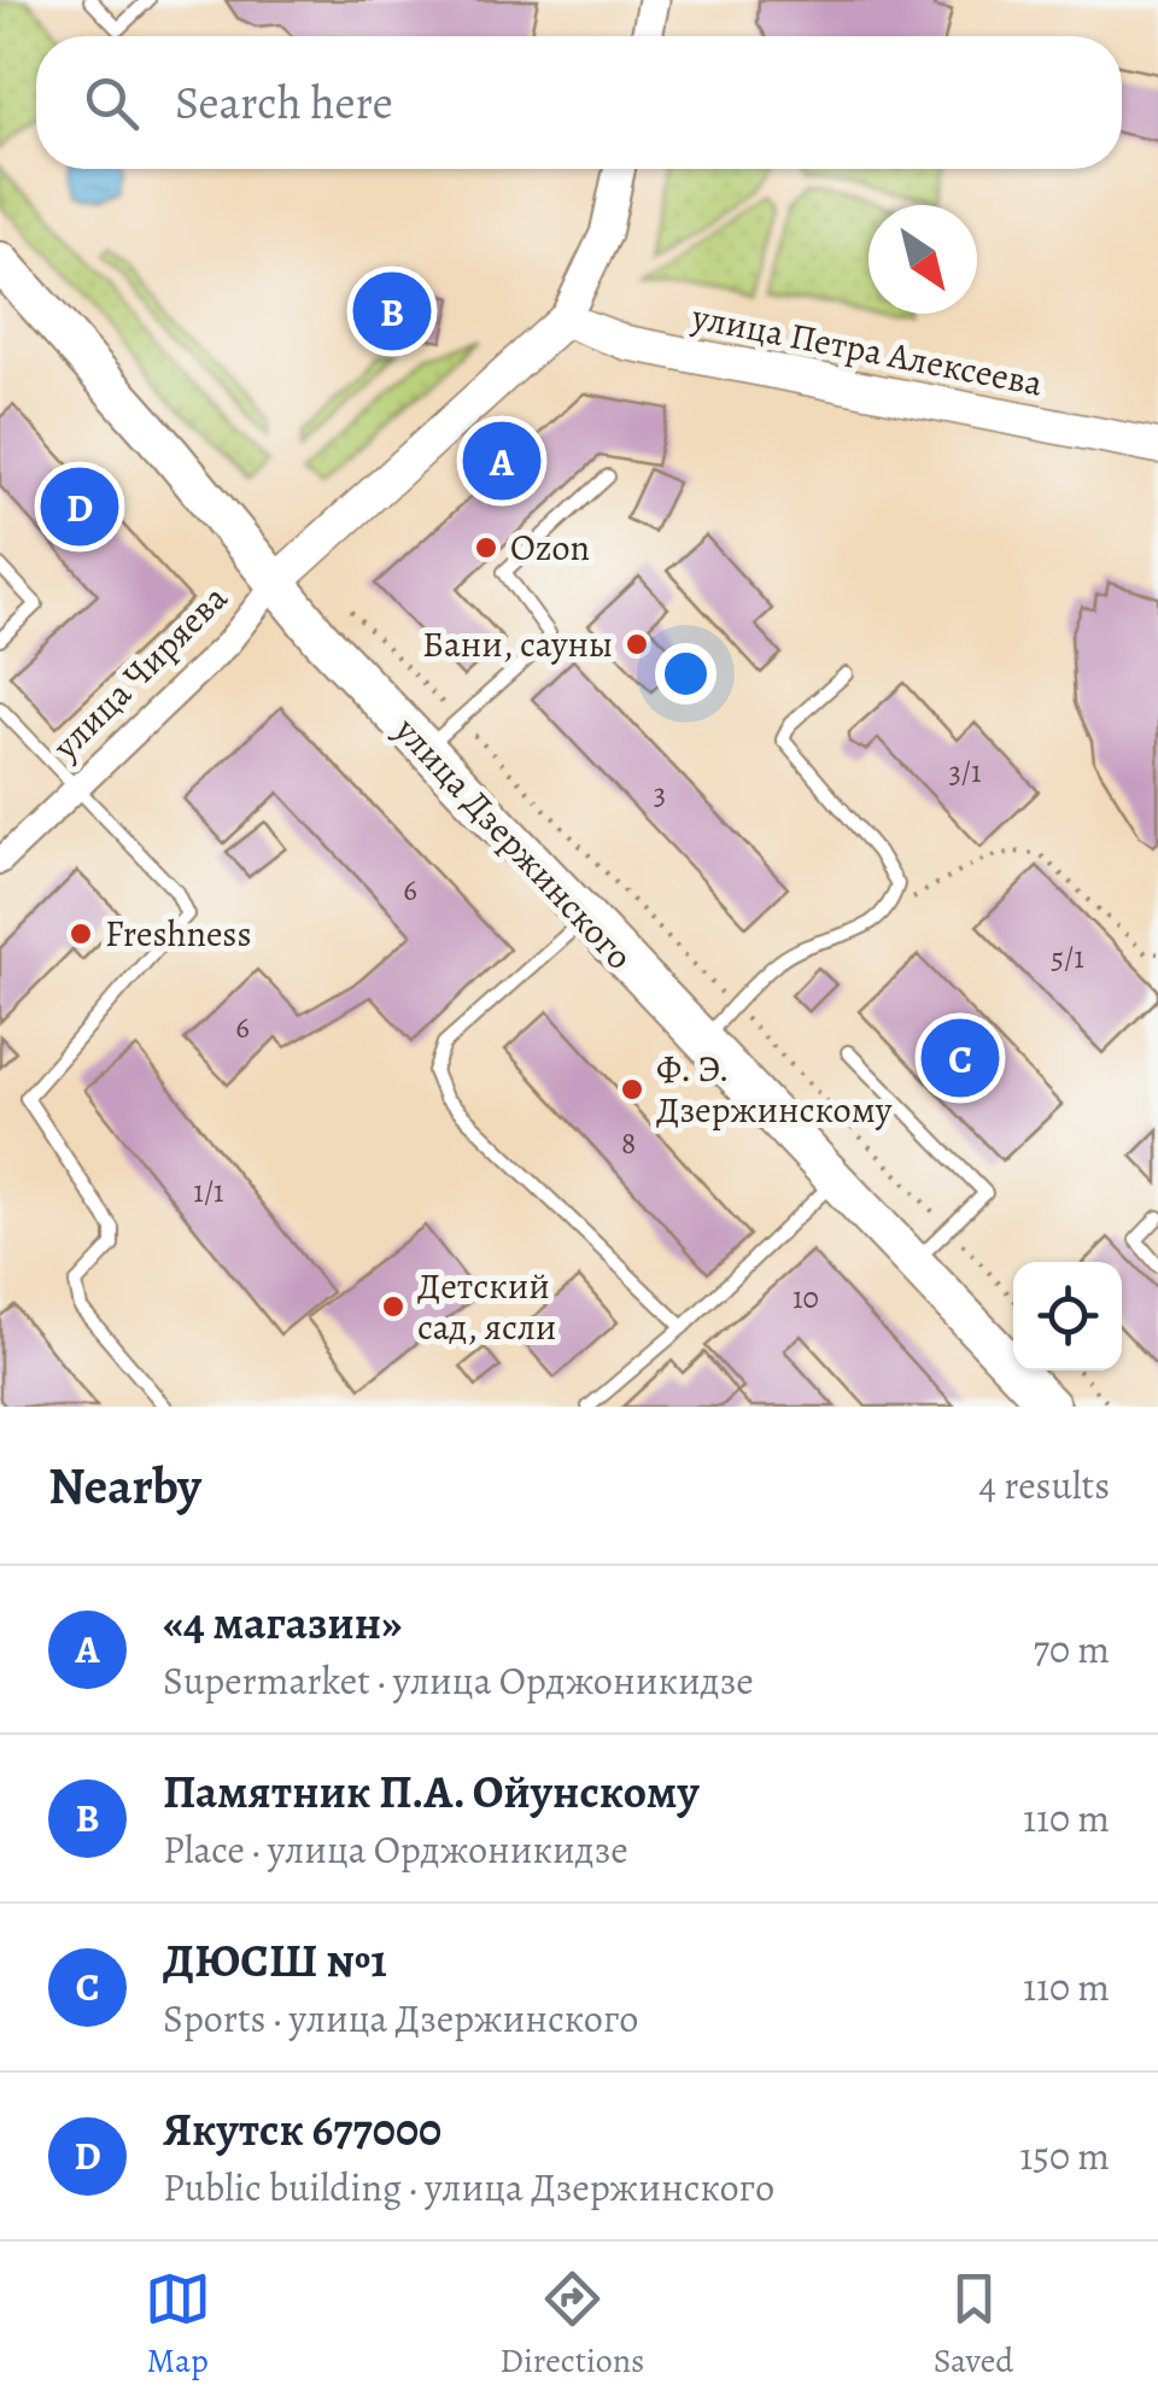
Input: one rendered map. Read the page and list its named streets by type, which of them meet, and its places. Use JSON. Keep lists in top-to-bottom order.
{
  "streets": {
    "main road": ["улица Петра Алексеева", "улица Дзержинского"],
    "street": ["улица Чиряева"]
  },
  "crossings": [
    ["улица Чиряева", "улица Дзержинского"]
  ],
  "places": [
    "Ozon",
    "Бани, сауны",
    "Freshness",
    "Ф. Э. Дзержинскому",
    "Детский сад, ясли"
  ],
  "house_numbers": [
    "3/1",
    "3",
    "6",
    "5/1",
    "6",
    "8",
    "1/1",
    "10"
  ],
  "north": "bottom right",
  "page": {
    "search": "Search here",
    "pins": [
      "B",
      "A",
      "D",
      "C"
    ],
    "heading": ["Nearby", "4 results"],
    "list": [
      {
        "mark": "A",
        "name": "«4 магазин»",
        "note": "Supermarket · улица Орджоникидзе",
        "value": "70 m"
      },
      {
        "mark": "B",
        "name": "Памятник П.А. Ойунскому",
        "note": "Place · улица Орджоникидзе",
        "value": "110 m"
      },
      {
        "mark": "C",
        "name": "ДЮСШ №1",
        "note": "Sports · улица Дзержинского",
        "value": "110 m"
      },
      {
        "mark": "D",
        "name": "Якутск 677000",
        "note": "Public building · улица Дзержинского",
        "value": "150 m"
      }
    ],
    "nav": ["Map", "Directions", "Saved"]
  }
}
